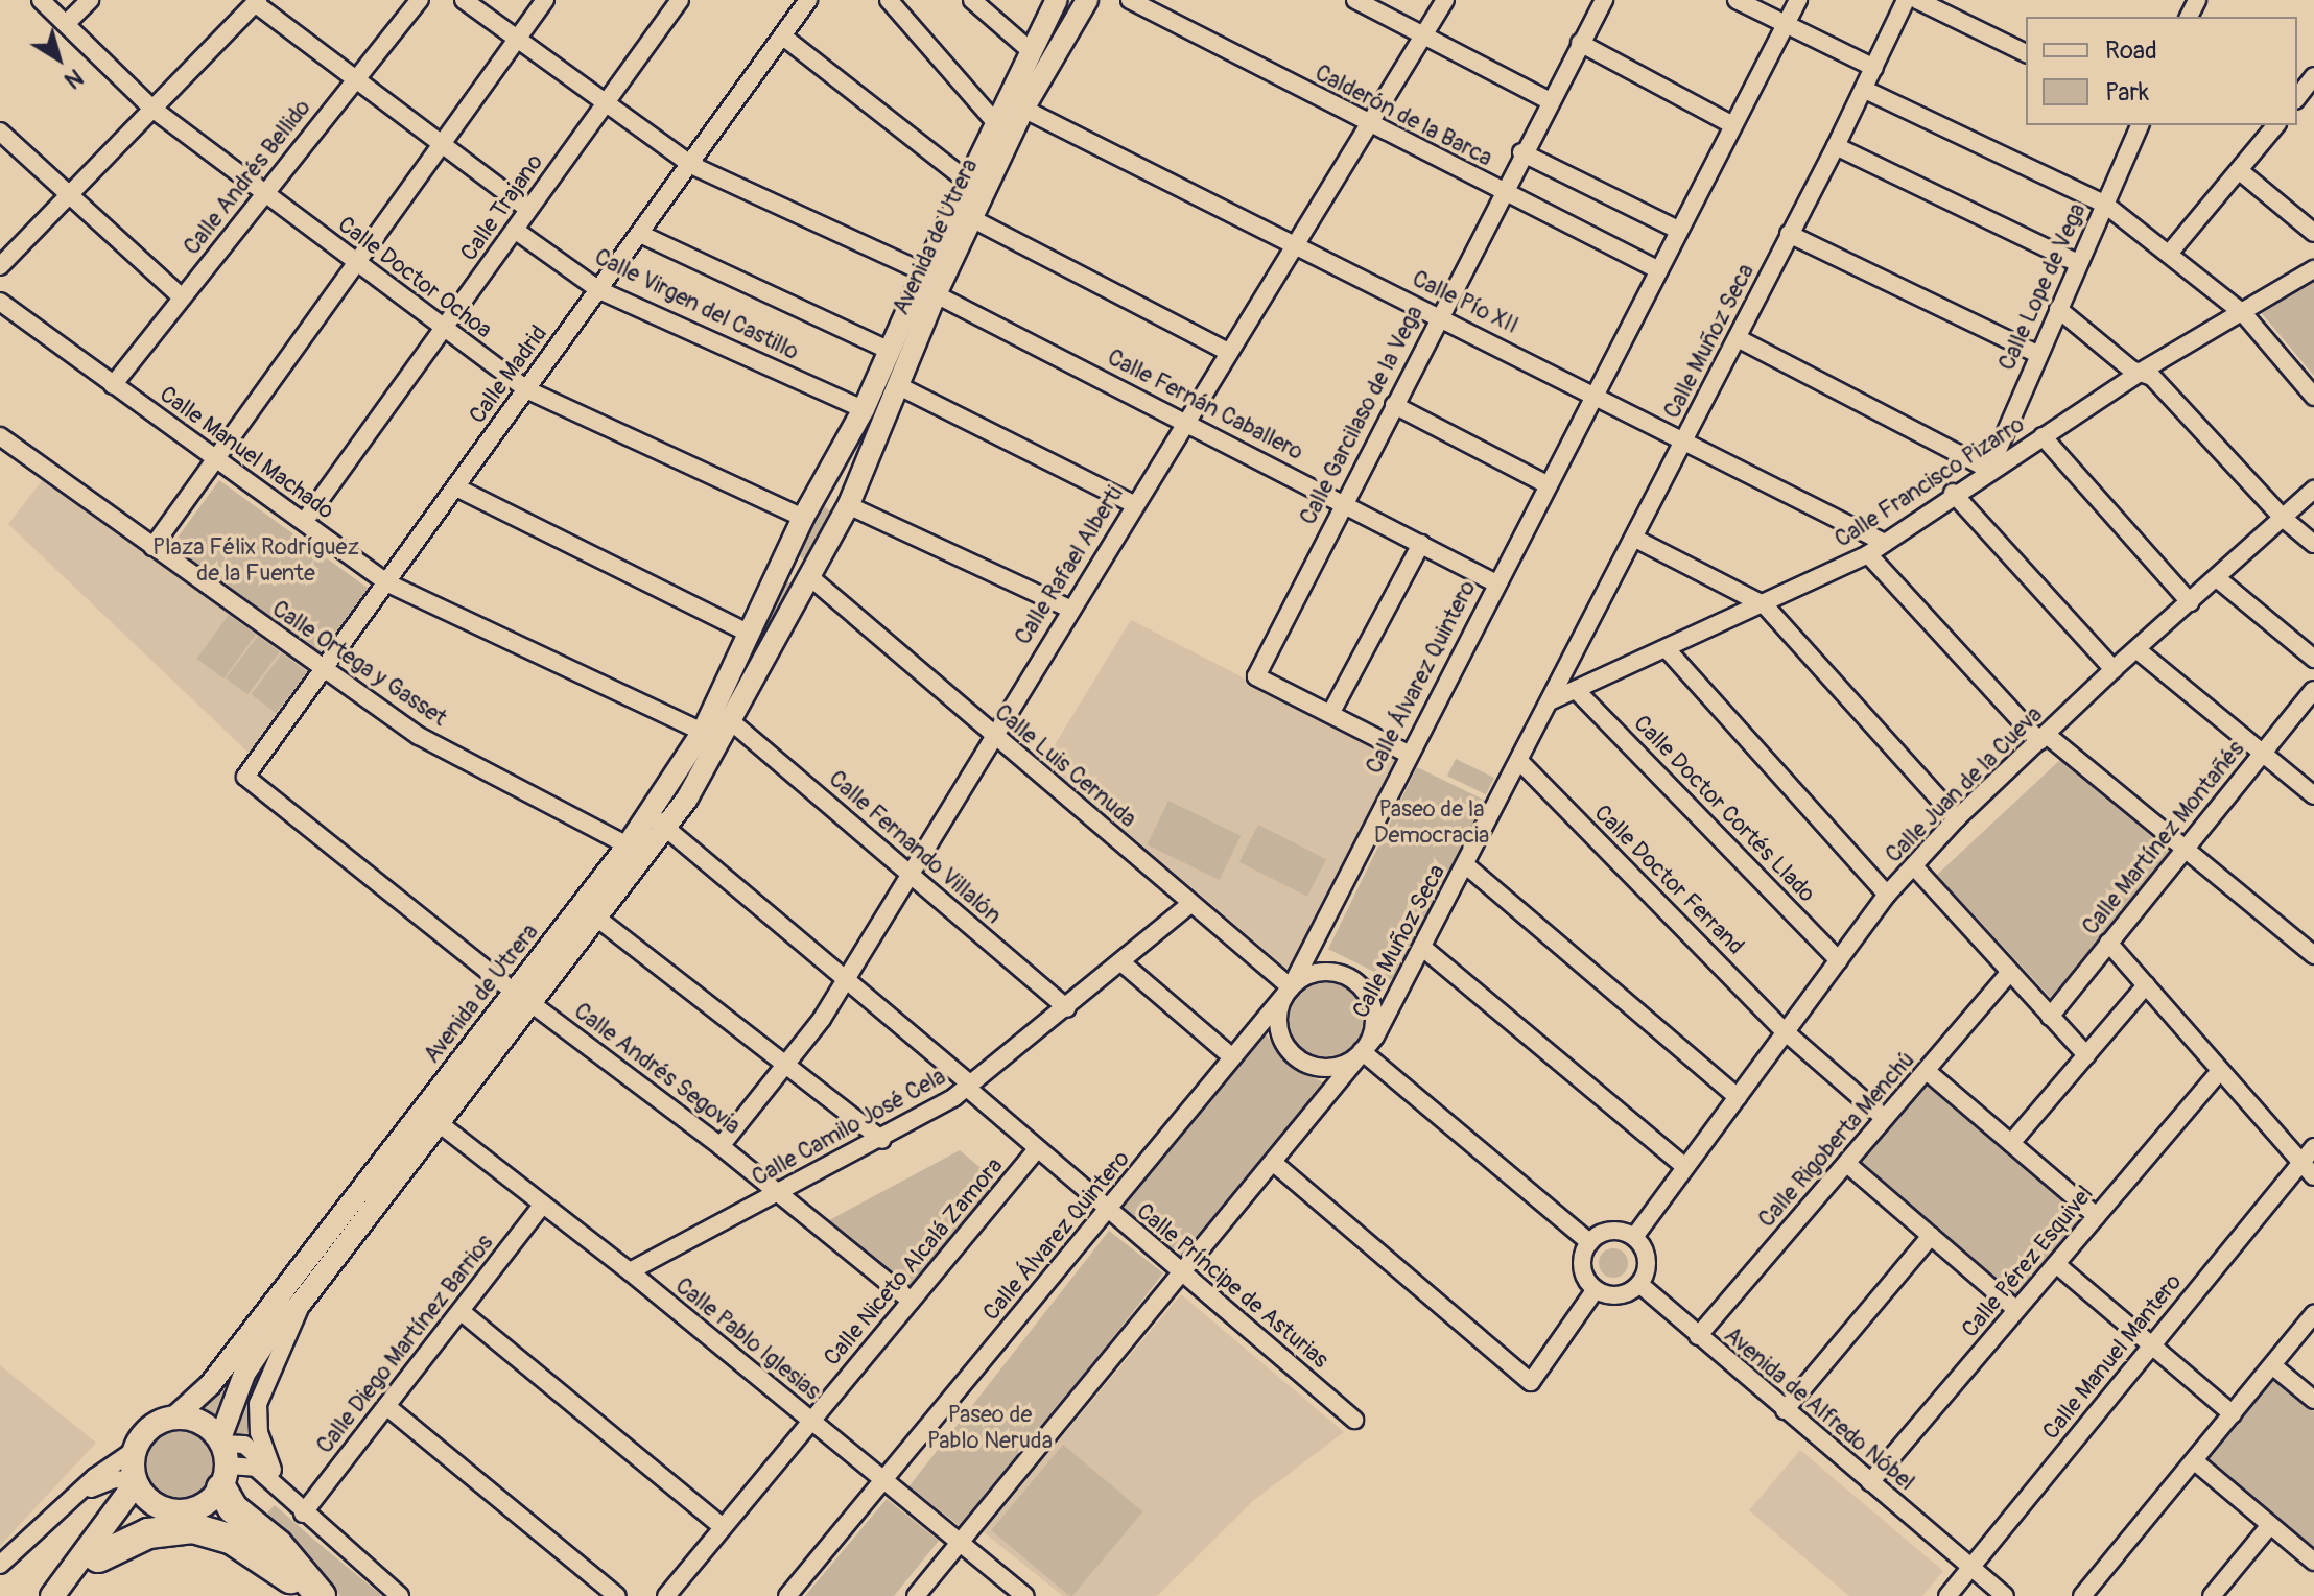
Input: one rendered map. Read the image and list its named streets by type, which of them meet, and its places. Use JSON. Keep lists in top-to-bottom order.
{
  "streets": {
    "street": [
      "Calderón de la Barca",
      "Calle Andrés Bellido",
      "Calle Trajano",
      "Avenida de Utrera",
      "Calle Doctor Ochoa",
      "Calle Lope de Vega",
      "Calle Pío XII",
      "Calle Virgen del Castillo",
      "Calle Muñoz Seca",
      "Calle Madrid",
      "Calle Fernán Caballero",
      "Calle Garcilaso de la Vega",
      "Calle Manuel Machado",
      "Calle Francisco Pizarro",
      "Calle Rafael Alberti",
      "Calle Ortega y Gasset",
      "Calle Álvarez Quintero",
      "Calle Luis Cernuda",
      "Calle Juan de la Cueva",
      "Calle Doctor Cortés Llado",
      "Calle Martínez Montañés",
      "Calle Fernando Villalón",
      "Calle Doctor Ferrand",
      "Calle Andrés Segovia",
      "Calle Camilo José Cela",
      "Calle Rigoberta Menchú",
      "Calle Niceto Alcalá Zamora",
      "Calle Pérez Esquivel",
      "Calle Príncipe de Asturias",
      "Calle Pablo Iglesias",
      "Calle Diego Martínez Barrios",
      "Calle Manuel Mantero",
      "Avenida de Alfredo Nóbel"
    ]
  },
  "crossings": [
    ["Calderón de la Barca", "Calle Garcilaso de la Vega"],
    ["Calderón de la Barca", "Calle Rafael Alberti"],
    ["Calderón de la Barca", "Calle Álvarez Quintero"],
    ["Calle Andrés Bellido", "Calle Doctor Ochoa"],
    ["Calle Andrés Bellido", "Calle Manuel Machado"],
    ["Calle Trajano", "Calle Doctor Ochoa"],
    ["Calle Trajano", "Calle Virgen del Castillo"],
    ["Calle Trajano", "Calle Manuel Machado"],
    ["Avenida de Utrera", "Calle Doctor Ochoa"],
    ["Avenida de Utrera", "Calle Pío XII"],
    ["Avenida de Utrera", "Calle Virgen del Castillo"],
    ["Avenida de Utrera", "Calle Fernán Caballero"],
    ["Avenida de Utrera", "Calle Manuel Machado"],
    ["Avenida de Utrera", "Calle Ortega y Gasset"],
    ["Avenida de Utrera", "Calle Luis Cernuda"],
    ["Avenida de Utrera", "Calle Fernando Villalón"],
    ["Avenida de Utrera", "Calle Andrés Segovia"],
    ["Avenida de Utrera", "Calle Príncipe de Asturias"],
    ["Avenida de Utrera", "Calle Pablo Iglesias"],
    ["Calle Doctor Ochoa", "Calle Madrid"],
    ["Calle Lope de Vega", "Calle Francisco Pizarro"],
    ["Calle Pío XII", "Calle Muñoz Seca"],
    ["Calle Pío XII", "Calle Garcilaso de la Vega"],
    ["Calle Pío XII", "Calle Francisco Pizarro"],
    ["Calle Pío XII", "Calle Rafael Alberti"],
    ["Calle Pío XII", "Calle Álvarez Quintero"],
    ["Calle Virgen del Castillo", "Calle Madrid"],
    ["Calle Muñoz Seca", "Calle Francisco Pizarro"],
    ["Calle Muñoz Seca", "Calle Álvarez Quintero"],
    ["Calle Muñoz Seca", "Calle Luis Cernuda"],
    ["Calle Muñoz Seca", "Calle Doctor Ferrand"],
    ["Calle Muñoz Seca", "Calle Príncipe de Asturias"],
    ["Calle Muñoz Seca", "Calle Pablo Iglesias"],
    ["Calle Madrid", "Calle Manuel Machado"],
    ["Calle Madrid", "Calle Ortega y Gasset"],
    ["Calle Madrid", "Calle Andrés Segovia"],
    ["Calle Fernán Caballero", "Calle Garcilaso de la Vega"],
    ["Calle Fernán Caballero", "Calle Rafael Alberti"],
    ["Calle Fernán Caballero", "Calle Álvarez Quintero"],
    ["Calle Francisco Pizarro", "Calle Doctor Cortés Llado"],
    ["Calle Rafael Alberti", "Calle Luis Cernuda"],
    ["Calle Rafael Alberti", "Calle Fernando Villalón"],
    ["Calle Rafael Alberti", "Calle Andrés Segovia"],
    ["Calle Rafael Alberti", "Calle Príncipe de Asturias"],
    ["Calle Álvarez Quintero", "Calle Luis Cernuda"],
    ["Calle Álvarez Quintero", "Calle Príncipe de Asturias"],
    ["Calle Álvarez Quintero", "Calle Pablo Iglesias"],
    ["Calle Luis Cernuda", "Calle Camilo José Cela"],
    ["Calle Juan de la Cueva", "Calle Doctor Cortés Llado"],
    ["Calle Juan de la Cueva", "Calle Doctor Ferrand"],
    ["Calle Juan de la Cueva", "Avenida de Alfredo Nóbel"],
    ["Calle Fernando Villalón", "Calle Camilo José Cela"],
    ["Calle Doctor Ferrand", "Calle Rigoberta Menchú"],
    ["Calle Andrés Segovia", "Calle Camilo José Cela"],
    ["Calle Andrés Segovia", "Calle Niceto Alcalá Zamora"],
    ["Calle Camilo José Cela", "Calle Príncipe de Asturias"],
    ["Calle Camilo José Cela", "Calle Pablo Iglesias"],
    ["Calle Rigoberta Menchú", "Avenida de Alfredo Nóbel"],
    ["Calle Niceto Alcalá Zamora", "Calle Príncipe de Asturias"],
    ["Calle Niceto Alcalá Zamora", "Calle Pablo Iglesias"],
    ["Calle Pérez Esquivel", "Avenida de Alfredo Nóbel"],
    ["Calle Pablo Iglesias", "Calle Diego Martínez Barrios"],
    ["Calle Manuel Mantero", "Avenida de Alfredo Nóbel"]
  ],
  "parks": ["Plaza Félix Rodríguez de la Fuente", "Paseo de la Democracia", "Paseo de Pablo Neruda"],
  "legend": ["Road", "Park"],
  "north": "bottom right"
}
